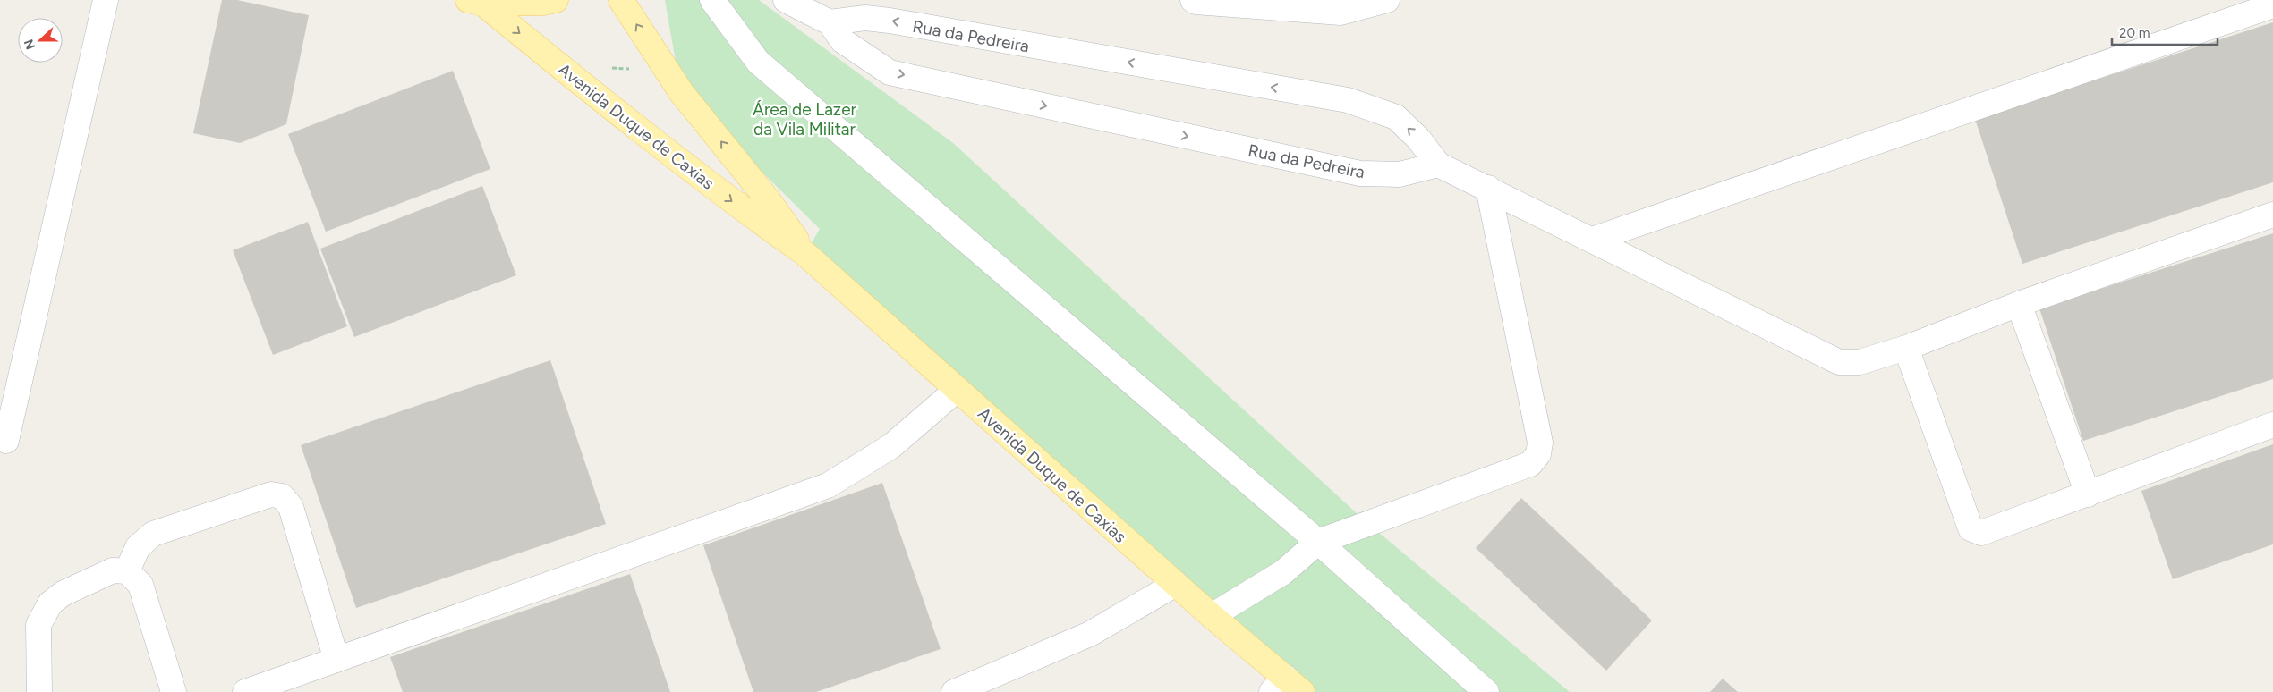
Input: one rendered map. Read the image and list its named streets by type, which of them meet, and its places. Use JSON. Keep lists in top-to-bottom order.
{
  "streets": {
    "main road": ["Avenida Duque de Caxias"],
    "lane": ["Rua da Pedreira"]
  },
  "parks": ["Área de Lazer da Vila Militar"],
  "scale_bar": "20 m",
  "north": "left"
}
